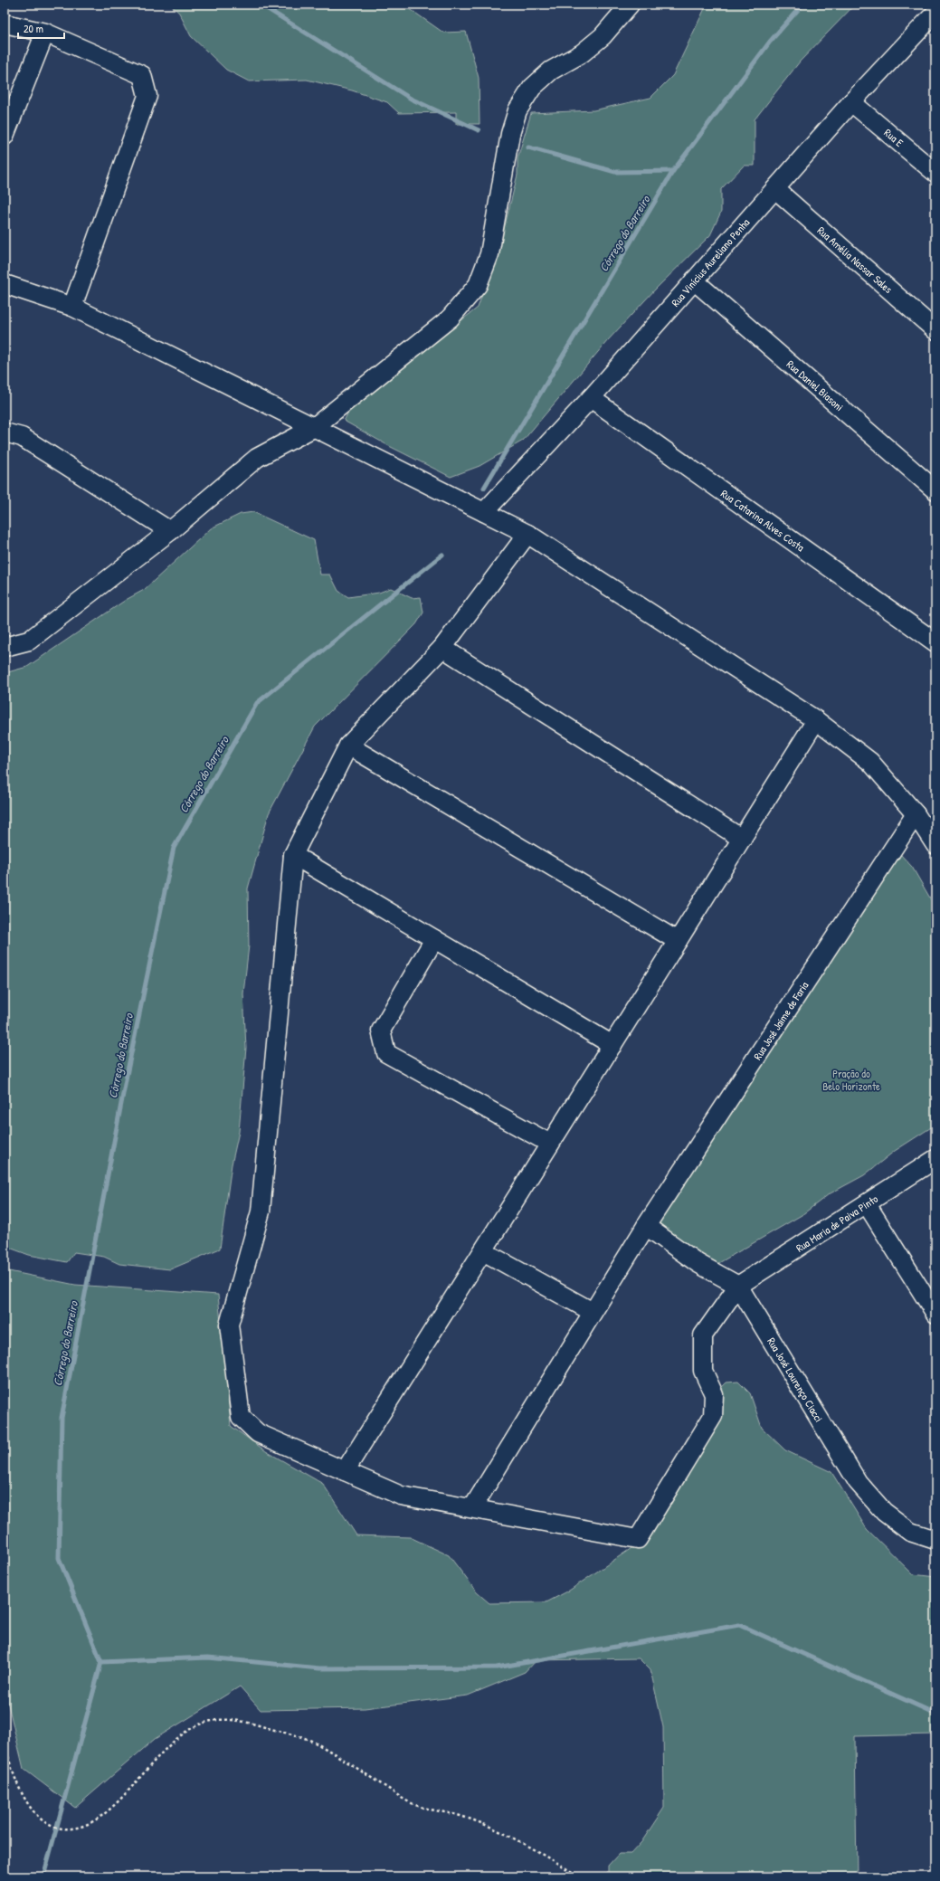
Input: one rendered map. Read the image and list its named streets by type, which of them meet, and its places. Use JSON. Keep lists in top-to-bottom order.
{
  "streets": {
    "street": [
      "Rua E",
      "Rua Amélia Nassar Sales",
      "Rua Vinícius Aureliano Penha",
      "Rua Daniel Biasoni",
      "Rua Catarina Alves Costa",
      "Rua José Jaime de Faria",
      "Rua Maria de Paiva Pinto",
      "Rua José Lourenço Ciacci"
    ]
  },
  "crossings": [
    ["Rua E", "Rua Vinícius Aureliano Penha"],
    ["Rua Amélia Nassar Sales", "Rua Vinícius Aureliano Penha"],
    ["Rua Vinícius Aureliano Penha", "Rua Daniel Biasoni"],
    ["Rua Vinícius Aureliano Penha", "Rua Catarina Alves Costa"],
    ["Rua José Jaime de Faria", "Rua José Lourenço Ciacci"],
    ["Rua Maria de Paiva Pinto", "Rua José Lourenço Ciacci"]
  ],
  "water": ["Córrego do Barreiro"],
  "parks": ["Pração do Belo Horizonte"],
  "scale_bar": "20 m"
}
